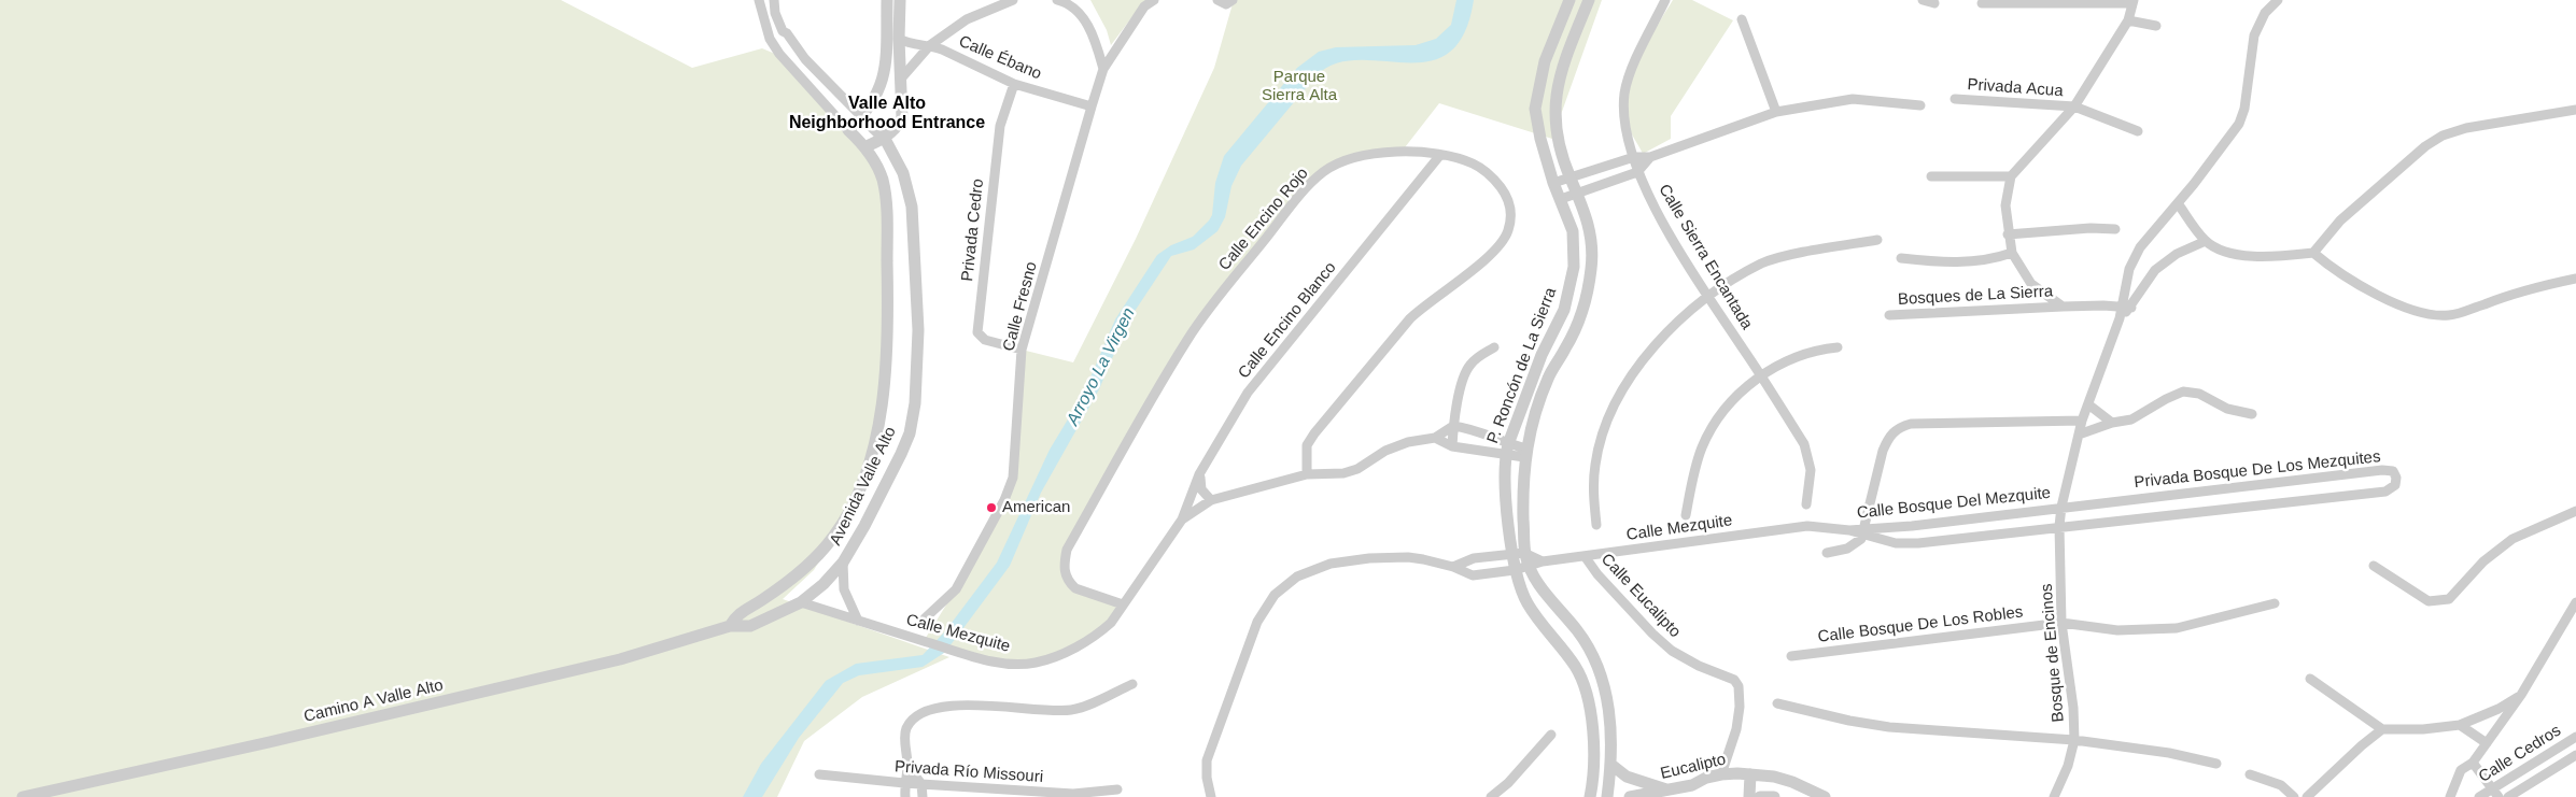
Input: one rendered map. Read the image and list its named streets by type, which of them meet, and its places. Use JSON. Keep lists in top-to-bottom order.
{
  "streets": {
    "street": [
      "Calle Ébano",
      "Privada Acua",
      "Calle Encino Rojo",
      "Privada Cedro",
      "Calle Sierra Encantada",
      "Bosques de La Sierra",
      "Calle Fresno",
      "Calle Encino Blanco",
      "P. Roncón de La Sierra",
      "Privada Bosque De Los Mezquites",
      "Avenida Valle Alto",
      "Calle Bosque Del Mezquite",
      "Calle Mezquite",
      "Calle Eucalipto",
      "Calle Bosque De Los Robles",
      "Bosque de Encinos",
      "Camino A Valle Alto",
      "Calle Cedros",
      "Eucalipto",
      "Privada Río Missouri"
    ]
  },
  "crossings": [
    ["Calle Ébano", "Privada Cedro"],
    ["Calle Ébano", "Calle Fresno"],
    ["Calle Encino Rojo", "Calle Encino Blanco"],
    ["Calle Encino Rojo", "Calle Mezquite"],
    ["Privada Cedro", "Calle Fresno"],
    ["Bosques de La Sierra", "Bosque de Encinos"],
    ["Calle Encino Blanco", "Calle Mezquite"],
    ["P. Roncón de La Sierra", "Calle Mezquite"],
    ["Privada Bosque De Los Mezquites", "Calle Bosque Del Mezquite"],
    ["Privada Bosque De Los Mezquites", "Bosque de Encinos"],
    ["Avenida Valle Alto", "Calle Mezquite"],
    ["Avenida Valle Alto", "Camino A Valle Alto"],
    ["Calle Bosque Del Mezquite", "Calle Mezquite"],
    ["Calle Bosque Del Mezquite", "Bosque de Encinos"],
    ["Calle Mezquite", "Calle Eucalipto"],
    ["Calle Eucalipto", "Eucalipto"],
    ["Calle Bosque De Los Robles", "Bosque de Encinos"]
  ],
  "districts": ["Valle Alto Neighborhood Entrance"],
  "water": ["Arroyo La Virgen"],
  "parks": ["Parque Sierra Alta"],
  "places": ["American"]
}
